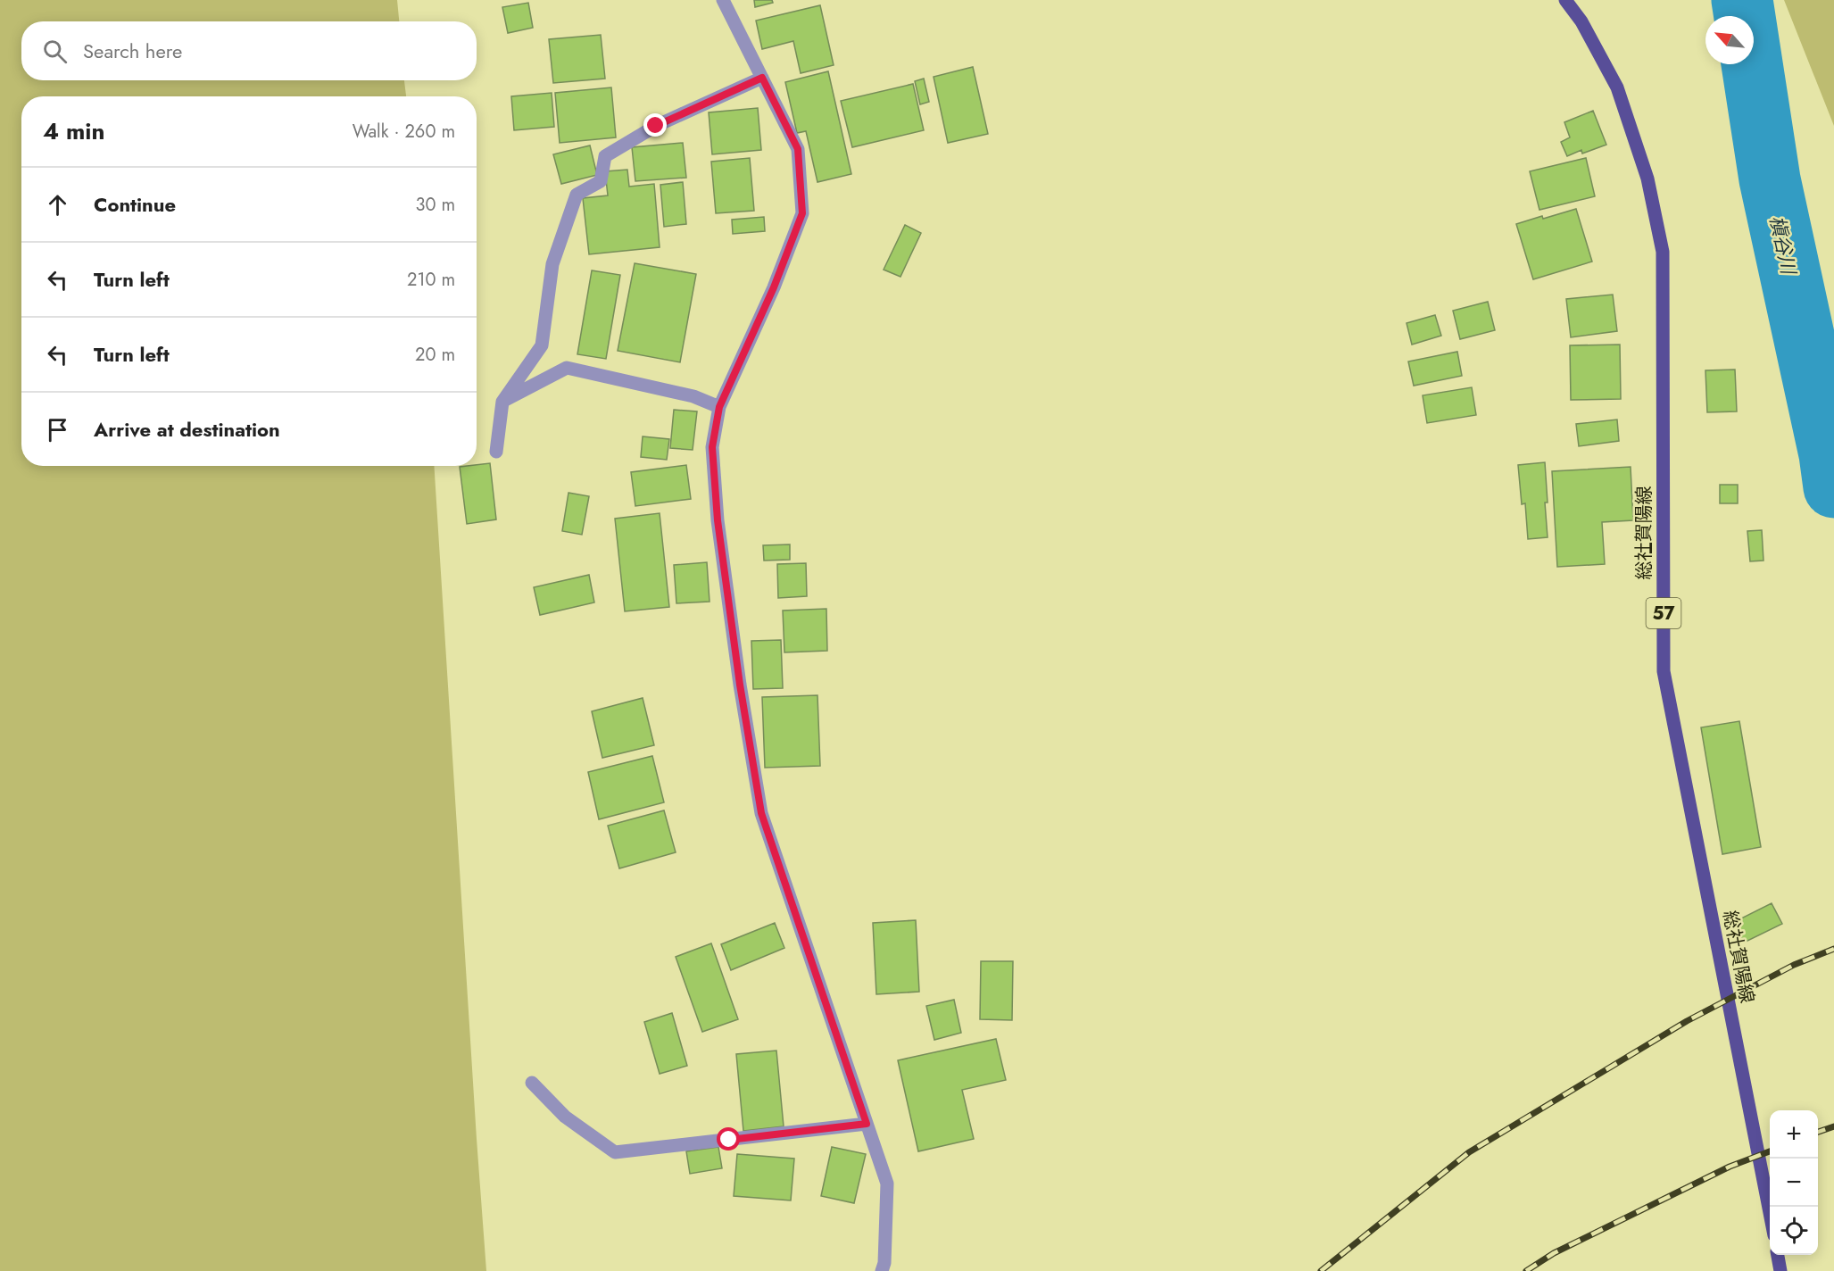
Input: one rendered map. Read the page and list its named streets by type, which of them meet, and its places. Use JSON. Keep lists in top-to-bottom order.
{
  "streets": {
    "main road": ["総社賀陽線", "57"]
  },
  "water": ["槇谷川"],
  "north": "top left",
  "page": {
    "search": "Search here",
    "heading": ["4 min", "Walk · 260 m"],
    "list": [
      ["Continue", "30 m"],
      ["Turn left", "210 m"],
      ["Turn left", "20 m"],
      "Arrive at destination"
    ],
    "map_buttons": ["+", "−"]
  }
}
